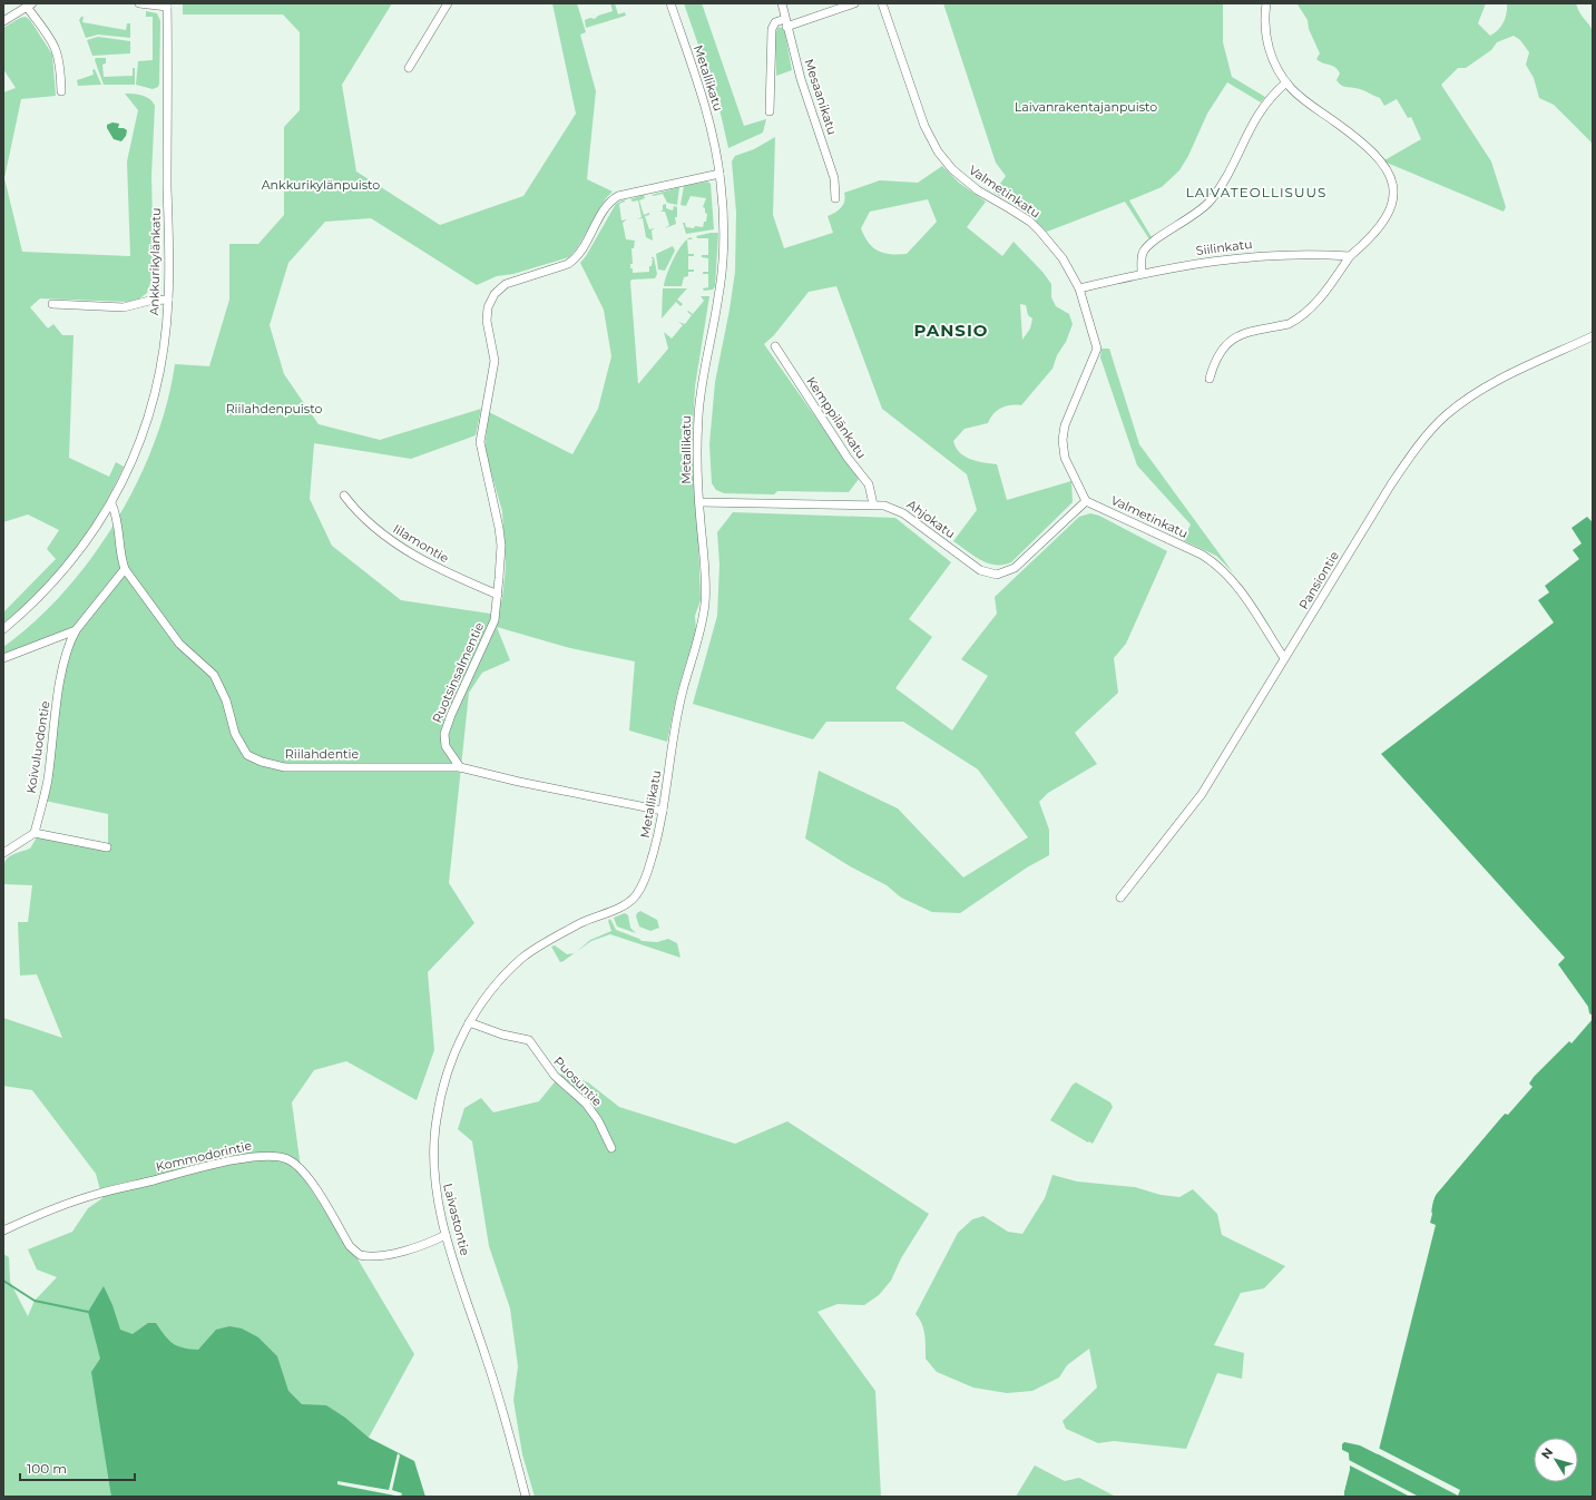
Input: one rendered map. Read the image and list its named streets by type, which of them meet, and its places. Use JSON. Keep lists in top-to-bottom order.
{
  "streets": {
    "street": [
      "Metallikatu",
      "Mesaanikatu",
      "Valmetinkatu",
      "Siilinkatu",
      "Ankkurikylänkatu",
      "Kemppilänkatu",
      "Ahjokatu",
      "Iilamontie",
      "Pansiontie",
      "Ruotsinsalmentie",
      "Koivuluodontie",
      "Riilahdentie",
      "Puosuntie",
      "Kommodorintie",
      "Laivastontie"
    ]
  },
  "crossings": [
    ["Metallikatu", "Ahjokatu"],
    ["Metallikatu", "Ruotsinsalmentie"],
    ["Metallikatu", "Riilahdentie"],
    ["Metallikatu", "Laivastontie"],
    ["Valmetinkatu", "Siilinkatu"],
    ["Valmetinkatu", "Ahjokatu"],
    ["Valmetinkatu", "Pansiontie"],
    ["Ankkurikylänkatu", "Riilahdentie"],
    ["Kemppilänkatu", "Ahjokatu"],
    ["Iilamontie", "Ruotsinsalmentie"],
    ["Ruotsinsalmentie", "Riilahdentie"],
    ["Koivuluodontie", "Riilahdentie"],
    ["Puosuntie", "Laivastontie"],
    ["Kommodorintie", "Laivastontie"]
  ],
  "districts": ["LAIVATEOLLISUUS", "PANSIO"],
  "parks": ["Laivanrakentajanpuisto", "Ankkurikylänpuisto", "Riilahdenpuisto"],
  "scale_bar": "100 m",
  "north": "top left"
}
